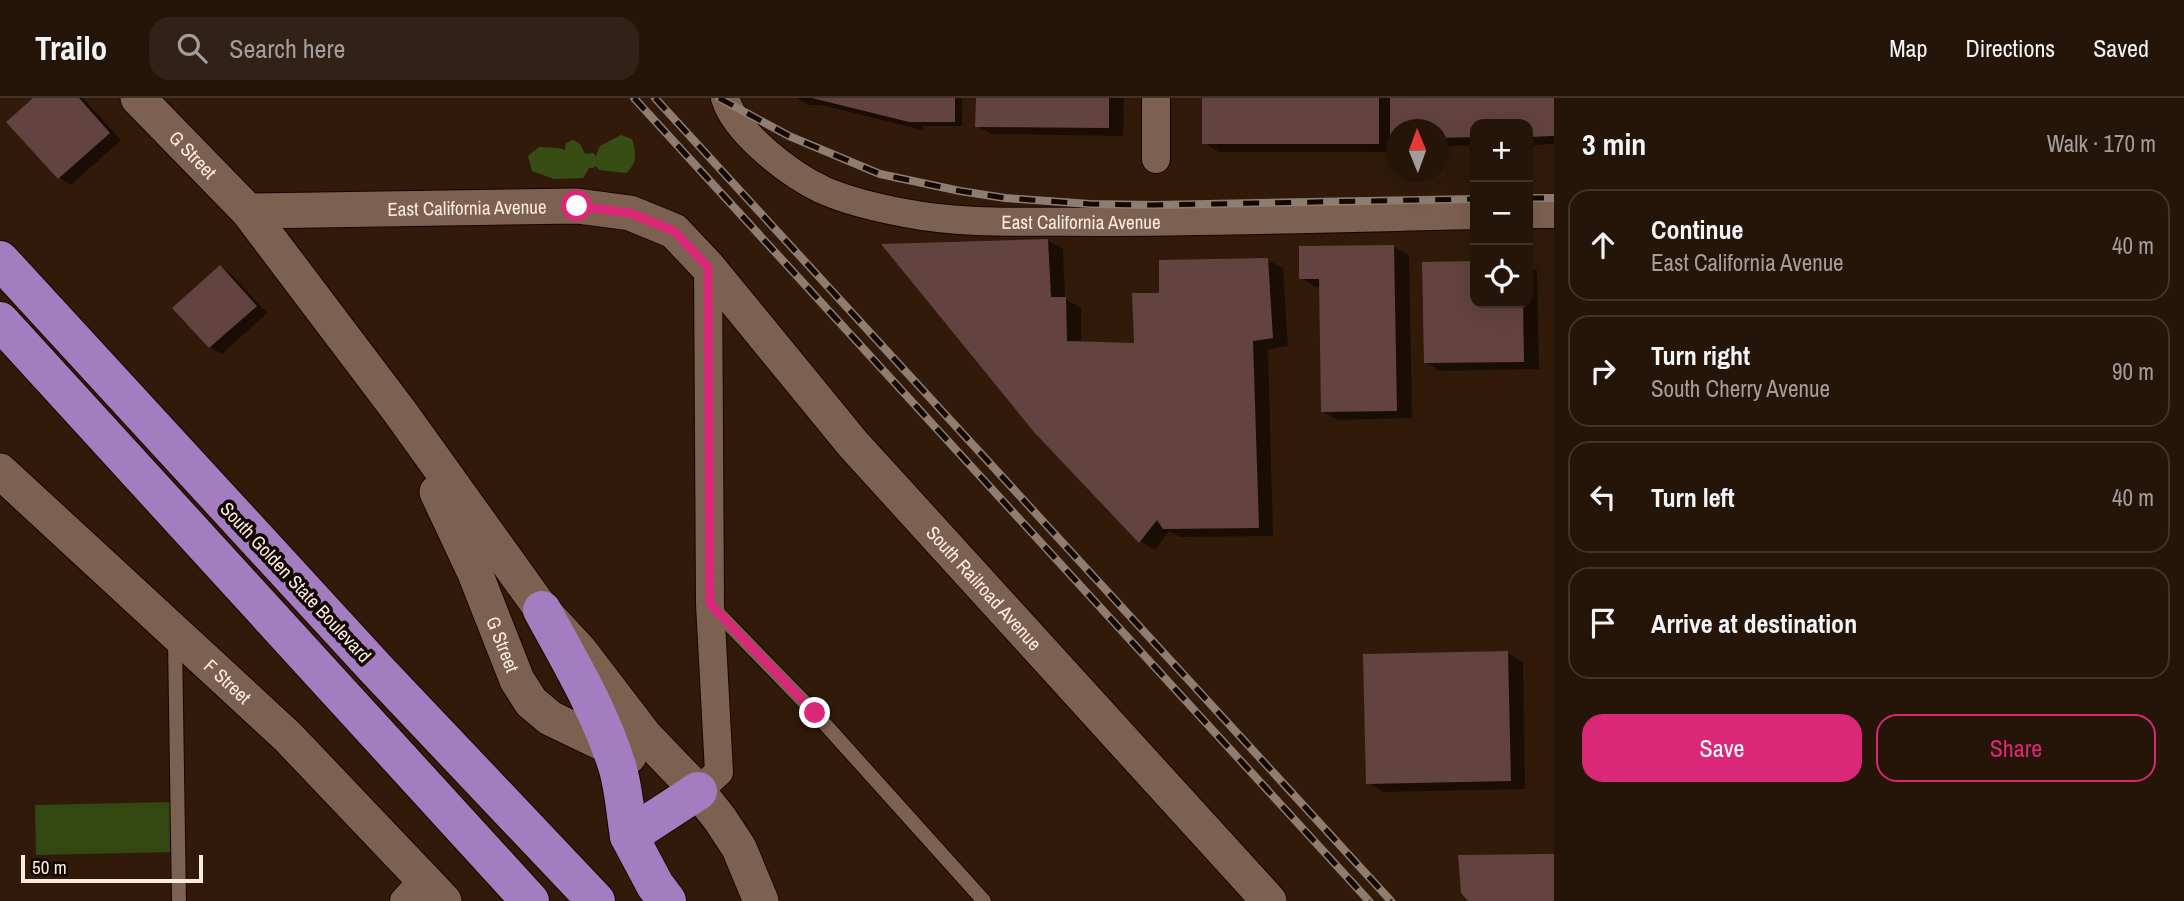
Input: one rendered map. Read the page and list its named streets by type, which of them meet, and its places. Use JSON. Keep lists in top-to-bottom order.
{
  "streets": {
    "highway": ["South Golden State Boulevard"],
    "street": [
      "G Street",
      "East California Avenue",
      "South Railroad Avenue",
      "F Street"
    ]
  },
  "crossings": [
    ["G Street", "East California Avenue"],
    ["East California Avenue", "South Railroad Avenue"]
  ],
  "scale_bar": "50 m",
  "north": "top",
  "page": {
    "header": "Trailo",
    "search": "Search here",
    "nav": ["Map", "Directions", "Saved"],
    "heading": ["3 min", "Walk · 170 m"],
    "map_buttons": ["+", "−"],
    "list": [
      ["Continue", "East California Avenue", "40 m"],
      ["Turn right", "South Cherry Avenue", "90 m"],
      ["Turn left", "40 m"],
      "Arrive at destination"
    ],
    "buttons": ["Save", "Share"],
    "scale": "50 m"
  }
}
